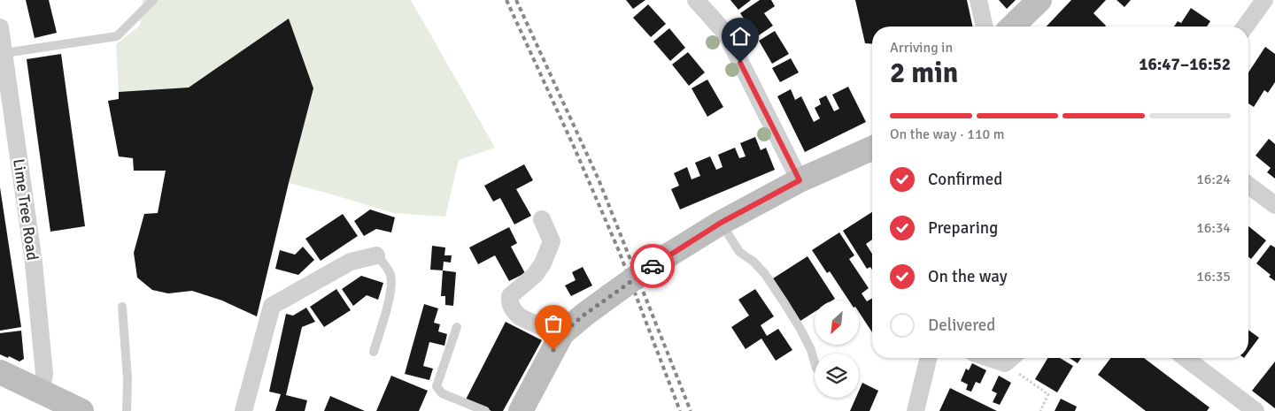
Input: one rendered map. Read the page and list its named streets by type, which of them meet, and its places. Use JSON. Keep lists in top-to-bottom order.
{
  "streets": {
    "street": ["Lime Tree Road"]
  },
  "north": "bottom left",
  "page": {
    "heading": ["2 min", "Arriving in", "16:47–16:52"],
    "bar": "On the way · 110 m",
    "list": [
      ["Confirmed", "16:24"],
      ["Preparing", "16:34"],
      ["On the way", "16:35"],
      "Delivered"
    ]
  }
}
